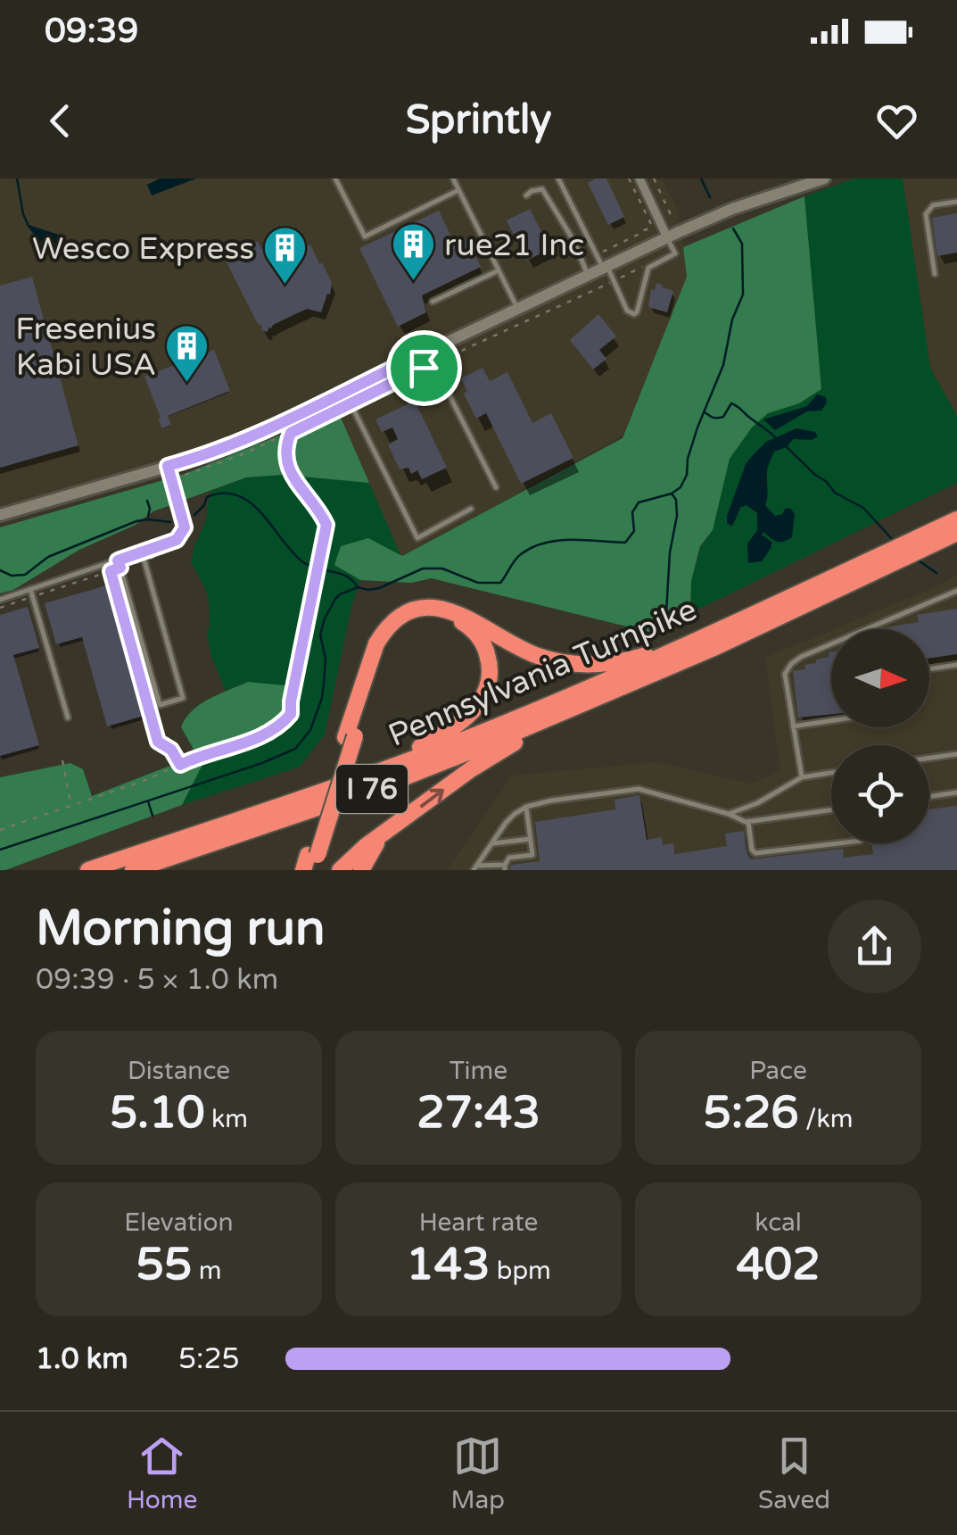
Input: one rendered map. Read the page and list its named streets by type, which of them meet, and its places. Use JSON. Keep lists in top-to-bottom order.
{
  "streets": {
    "highway": ["Pennsylvania Turnpike", "I 76"]
  },
  "places": {
    "building": ["rue21 Inc", "Wesco Express", "Fresenius Kabi USA"]
  },
  "north": "right",
  "page": {
    "status": "09:39",
    "header": "Sprintly",
    "heading": ["Morning run", "09:39 · 5 × 1.0 km"],
    "stats": [
      ["Distance", "5.10 km"],
      ["Time", "27:43"],
      ["Pace", "5:26 /km"],
      ["Elevation", "55 m"],
      ["Heart rate", "143 bpm"],
      ["kcal", "402"]
    ],
    "list": [
      {
        "name": "1.0 km",
        "note": "5:25"
      }
    ],
    "tabs": ["Home", "Map", "Saved"]
  }
}
